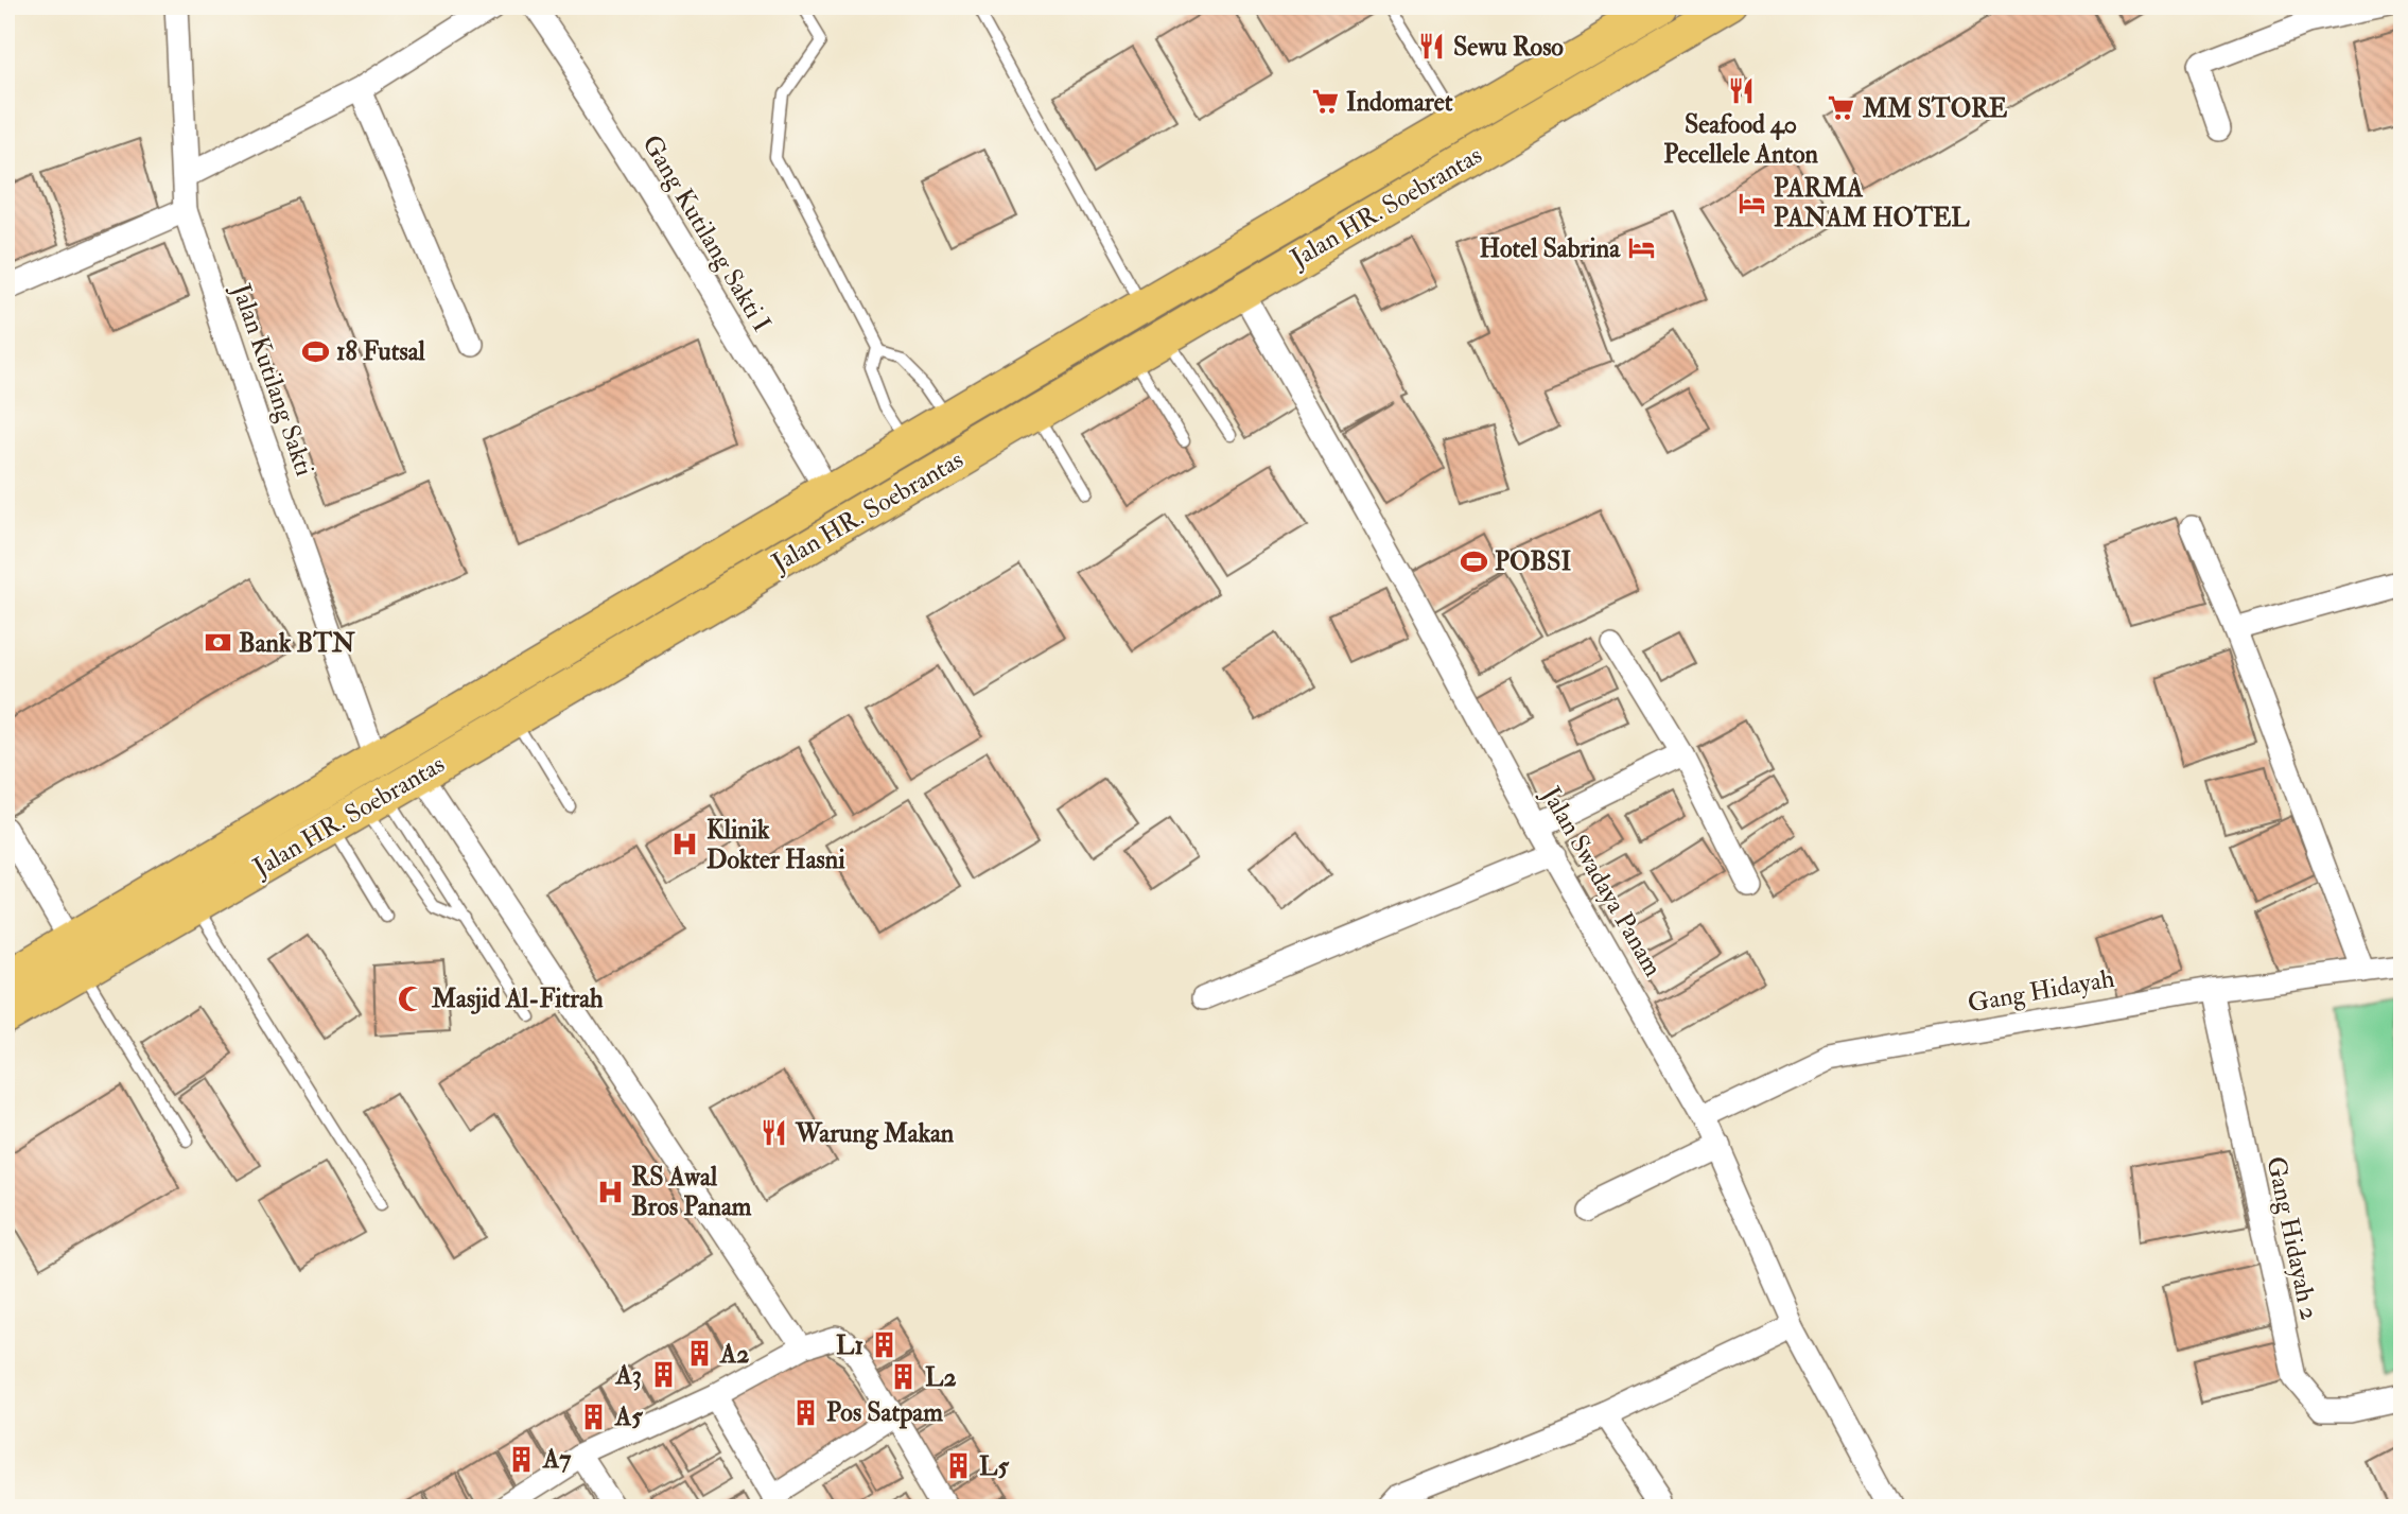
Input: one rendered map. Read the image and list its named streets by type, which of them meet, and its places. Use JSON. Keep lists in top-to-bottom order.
{
  "streets": {
    "main road": ["Jalan HR. Soebrantas"],
    "street": [
      "Gang Kutilang Sakti I",
      "Jalan Kutilang Sakti",
      "Jalan Swadaya Panam",
      "Gang Hidayah",
      "Gang Hidayah 2"
    ]
  },
  "crossings": [
    ["Jalan HR. Soebrantas", "Gang Kutilang Sakti I"],
    ["Jalan HR. Soebrantas", "Jalan Kutilang Sakti"],
    ["Jalan HR. Soebrantas", "Jalan Swadaya Panam"],
    ["Jalan Swadaya Panam", "Gang Hidayah"],
    ["Gang Hidayah", "Gang Hidayah 2"]
  ],
  "places": {
    "restaurant": ["Sewu Roso", "Seafood 40 Pecellele Anton", "Warung Makan"],
    "supermarket": ["Indomaret", "MM STORE"],
    "hotel": ["PARMA PANAM HOTEL", "Hotel Sabrina"],
    "sports": ["18 Futsal", "POBSI"],
    "bank": ["Bank BTN"],
    "hospital": ["Klinik Dokter Hasni", "RS Awal Bros Panam"],
    "mosque": ["Masjid Al-Fitrah"],
    "building": [
      "L1",
      "A2",
      "A3",
      "L2",
      "Pos Satpam",
      "A5",
      "A7",
      "L5"
    ]
  }
}
